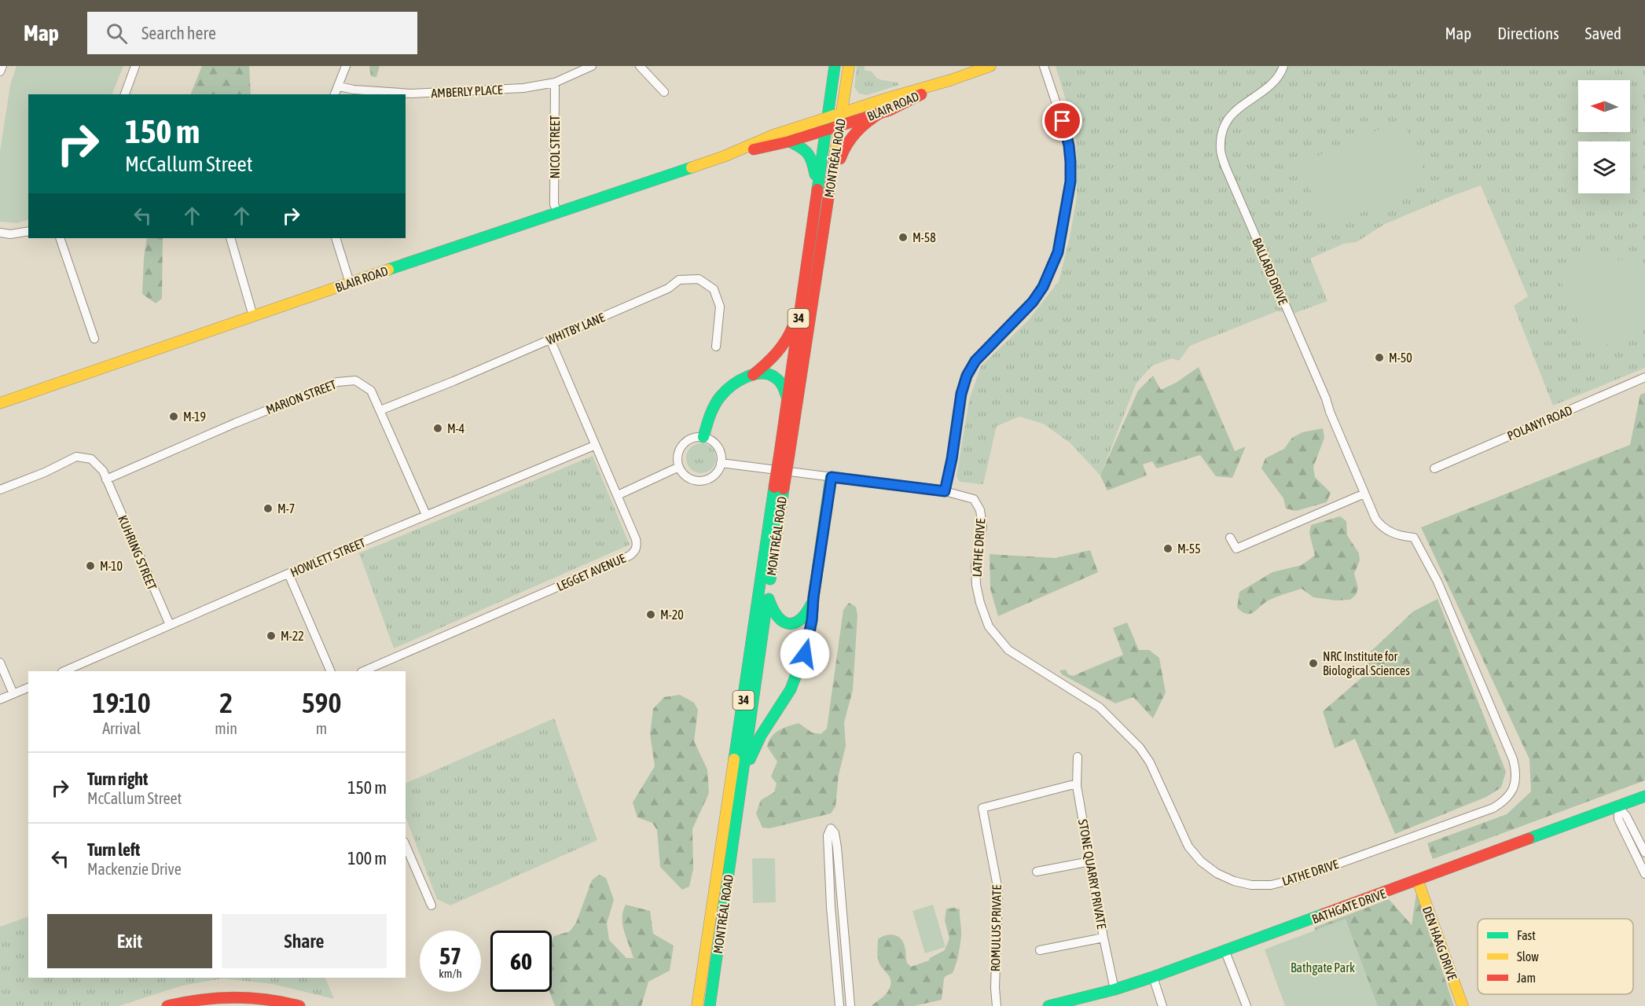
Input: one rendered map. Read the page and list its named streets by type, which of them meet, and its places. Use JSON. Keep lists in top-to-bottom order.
{
  "streets": {
    "main road": [
      "BLAIR ROAD",
      "MONTRÉAL ROAD",
      "34",
      "BATHGATE DRIVE",
      "DEN HAAG DRIVE"
    ],
    "street": [
      "AMBERLY PLACE",
      "NICOL STREET",
      "BALLARD DRIVE",
      "WHITBY LANE",
      "MARION STREET",
      "POLANYI ROAD",
      "LATHE DRIVE",
      "KUHRING STREET",
      "HOWLETT STREET",
      "LEGGET AVENUE",
      "STONE QUARRY PRIVATE",
      "ROMULUS PRIVATE"
    ]
  },
  "crossings": [
    ["AMBERLY PLACE", "NICOL STREET"],
    ["BLAIR ROAD", "NICOL STREET"],
    ["BLAIR ROAD", "MONTRÉAL ROAD"],
    ["BALLARD DRIVE", "LATHE DRIVE"],
    ["WHITBY LANE", "MARION STREET"],
    ["WHITBY LANE", "LEGGET AVENUE"],
    ["MARION STREET", "KUHRING STREET"],
    ["MARION STREET", "HOWLETT STREET"],
    ["KUHRING STREET", "HOWLETT STREET"],
    ["HOWLETT STREET", "LEGGET AVENUE"],
    ["STONE QUARRY PRIVATE", "BATHGATE DRIVE"],
    ["STONE QUARRY PRIVATE", "ROMULUS PRIVATE"],
    ["BATHGATE DRIVE", "DEN HAAG DRIVE"]
  ],
  "parks": ["Bathgate Park"],
  "places": [
    "M-58",
    "M-50",
    "M-19",
    "M-4",
    "M-7",
    "M-55",
    "M-10",
    "M-20",
    "M-22",
    "NRC Institute for Biological Sciences"
  ],
  "legend": ["Fast", "Slow", "Jam"],
  "north": "left",
  "page": {
    "header": "Map",
    "search": "Search here",
    "nav": ["Map", "Directions", "Saved"],
    "turn": ["150 m", "McCallum Street"],
    "eta": [
      "19:10",
      "Arrival",
      "2",
      "min",
      "590",
      "m"
    ],
    "list": [
      {
        "name": "Turn right",
        "note": "McCallum Street",
        "value": "150 m"
      },
      {
        "name": "Turn left",
        "note": "Mackenzie Drive",
        "value": "100 m"
      }
    ],
    "buttons": ["Exit", "Share"],
    "speed": "57 km/h",
    "limit": "60"
  }
}
